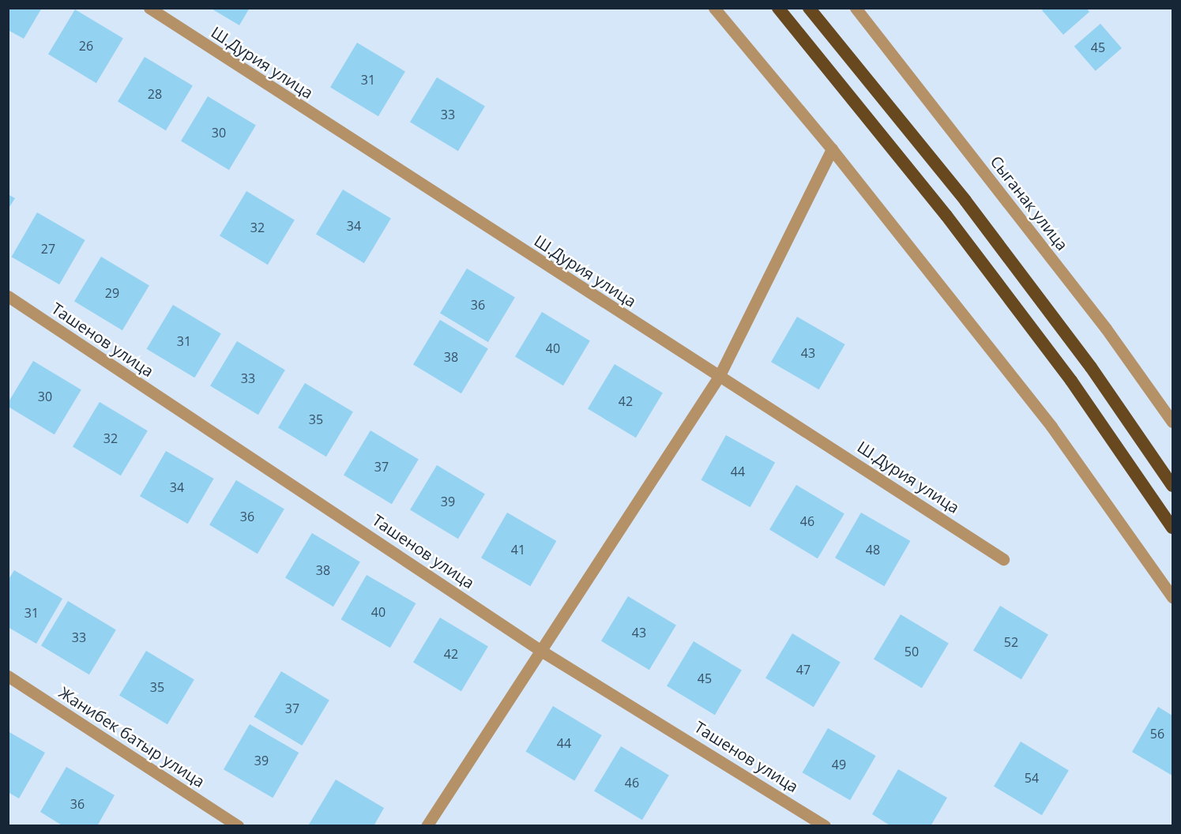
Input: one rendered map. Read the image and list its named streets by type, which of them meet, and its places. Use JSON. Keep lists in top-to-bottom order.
{
  "streets": {
    "street": [
      "Ш.Дурия улица",
      "Сыганак улица",
      "Ташенов улица",
      "Жанибек батыр улица"
    ]
  },
  "house_numbers": [
    "26",
    "45",
    "31",
    "28",
    "33",
    "30",
    "34",
    "32",
    "27",
    "29",
    "36",
    "31",
    "40",
    "43",
    "38",
    "33",
    "30",
    "42",
    "35",
    "32",
    "37",
    "44",
    "34",
    "39",
    "36",
    "46",
    "41",
    "48",
    "38",
    "40",
    "31",
    "43",
    "33",
    "52",
    "50",
    "42",
    "47",
    "45",
    "35",
    "37",
    "56",
    "44",
    "39",
    "49",
    "54",
    "46",
    "36"
  ]
}
